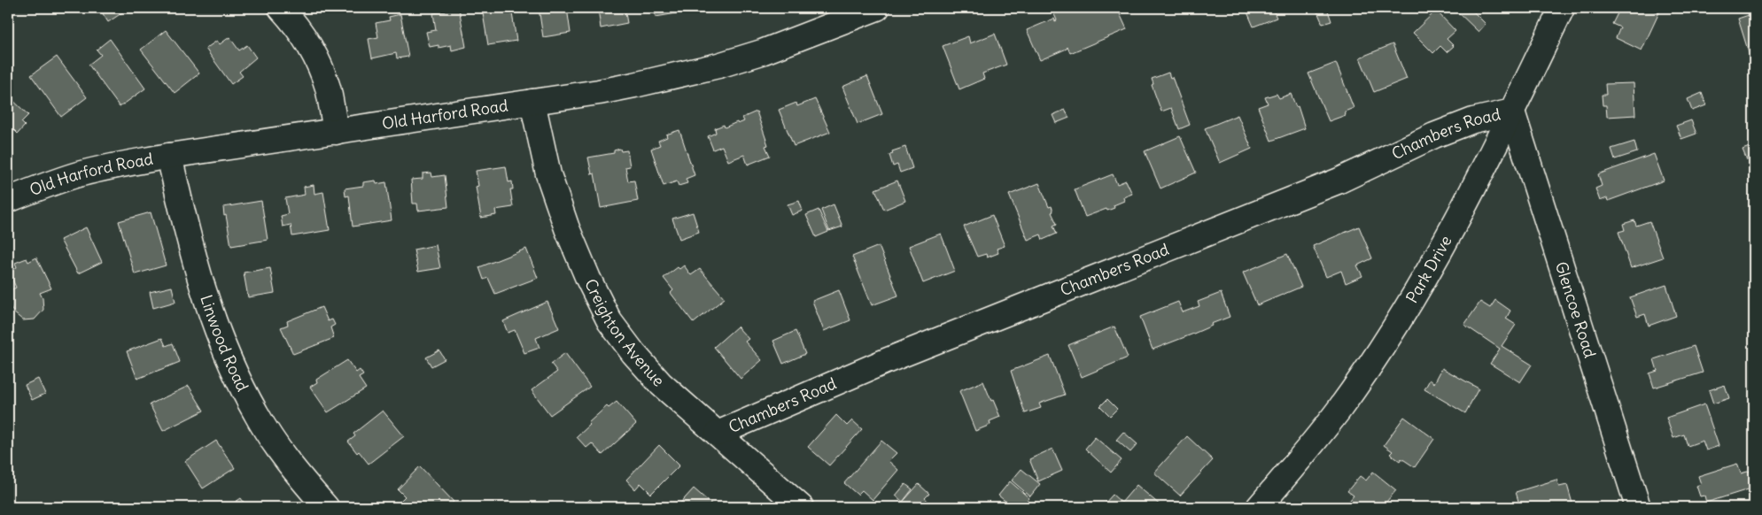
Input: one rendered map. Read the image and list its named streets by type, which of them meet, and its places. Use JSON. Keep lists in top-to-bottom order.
{
  "streets": {
    "street": [
      "Old Harford Road",
      "Chambers Road",
      "Park Drive",
      "Glencoe Road",
      "Creighton Avenue",
      "Linwood Road"
    ]
  },
  "crossings": [
    ["Old Harford Road", "Creighton Avenue"],
    ["Old Harford Road", "Linwood Road"],
    ["Chambers Road", "Park Drive"],
    ["Chambers Road", "Glencoe Road"],
    ["Chambers Road", "Creighton Avenue"],
    ["Park Drive", "Glencoe Road"]
  ]
}
